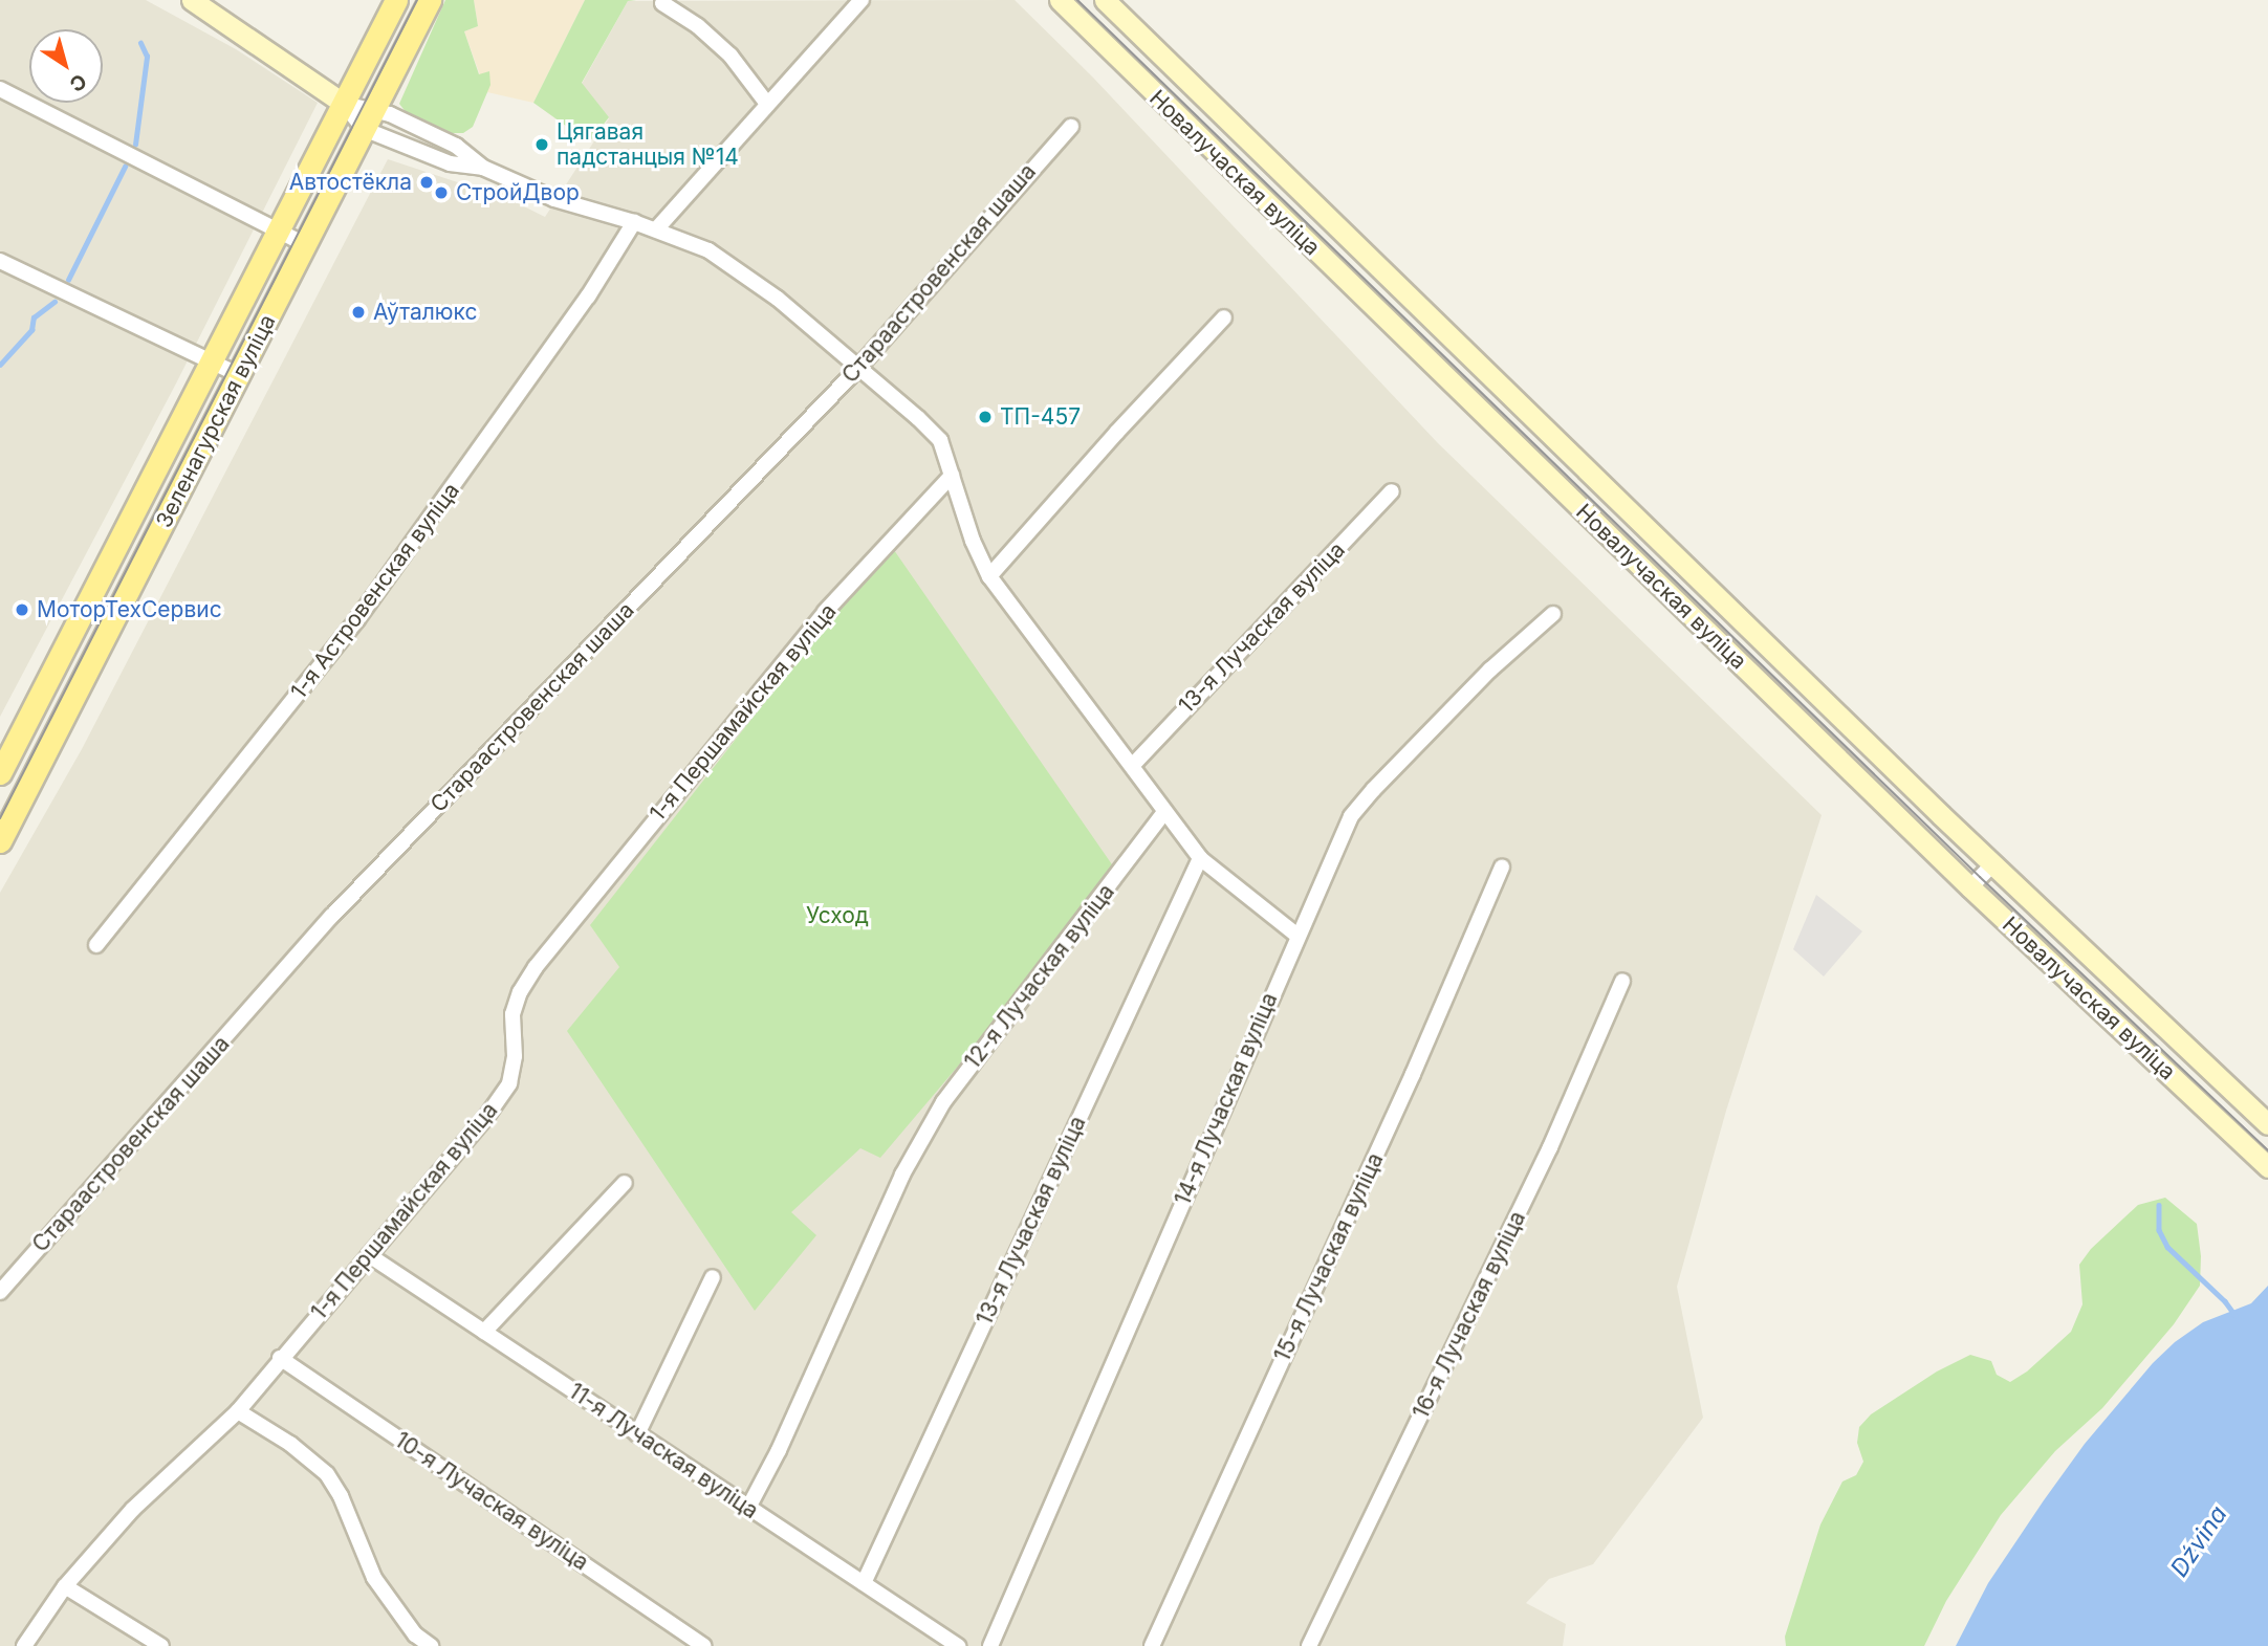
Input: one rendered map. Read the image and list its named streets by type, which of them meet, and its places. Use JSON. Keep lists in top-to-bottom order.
{
  "streets": {
    "main road": ["Новалучаская вуліца", "Зеленагурская вуліца"],
    "street": [
      "Стараастровенская шаша",
      "1-я Астровенская вуліца",
      "13-я Лучаская вуліца",
      "1-я Першамайская вуліца",
      "12-я Лучаская вуліца",
      "14-я Лучаская вуліца",
      "15-я Лучаская вуліца",
      "16-я Лучаская вуліца",
      "11-я Лучаская вуліца",
      "10-я Лучаская вуліца"
    ]
  },
  "crossings": [
    ["13-я Лучаская вуліца", "11-я Лучаская вуліца"],
    ["1-я Першамайская вуліца", "11-я Лучаская вуліца"],
    ["1-я Першамайская вуліца", "10-я Лучаская вуліца"],
    ["12-я Лучаская вуліца", "11-я Лучаская вуліца"]
  ],
  "water": ["Dźvina"],
  "parks": ["Усход"],
  "places": [
    "Цягавая падстанцыя №14",
    "Автостёкла",
    "СтройДвор",
    "Аўталюкс",
    "ТП-457",
    "МоторТехСервис"
  ],
  "north": "bottom right"
}
